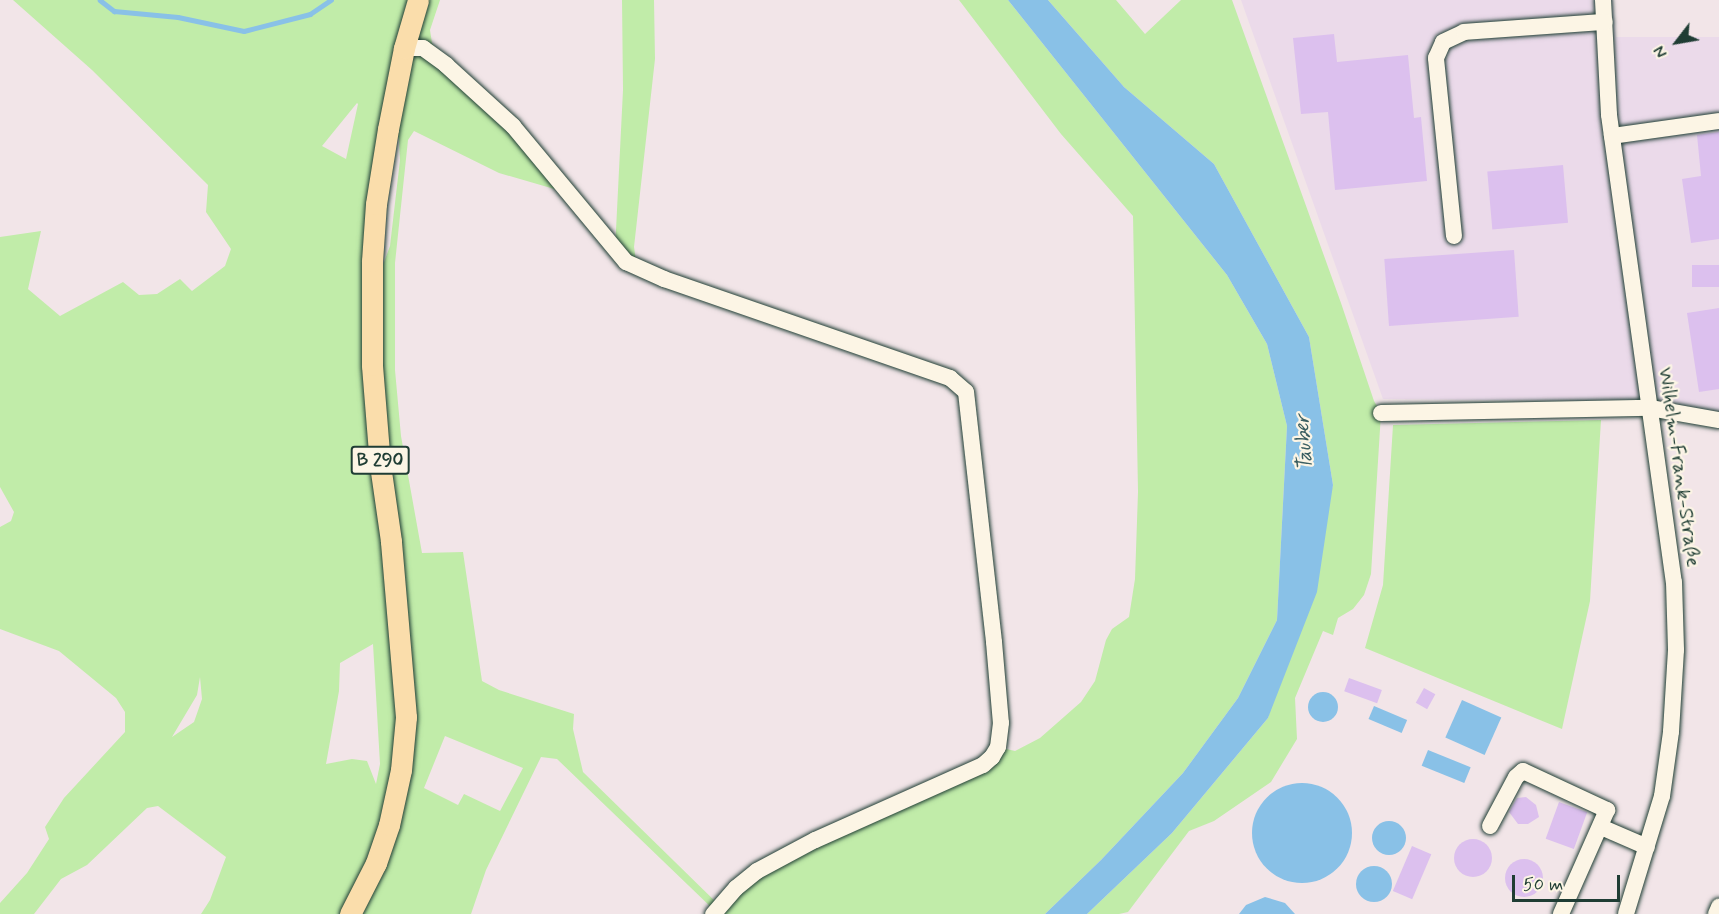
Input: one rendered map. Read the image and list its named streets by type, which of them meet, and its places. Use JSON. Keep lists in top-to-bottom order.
{
  "streets": {
    "main road": ["B 290"],
    "street": ["Wilhelm-Frank-Straße"]
  },
  "water": ["Tauber"],
  "scale_bar": "50 m",
  "north": "bottom left"
}
